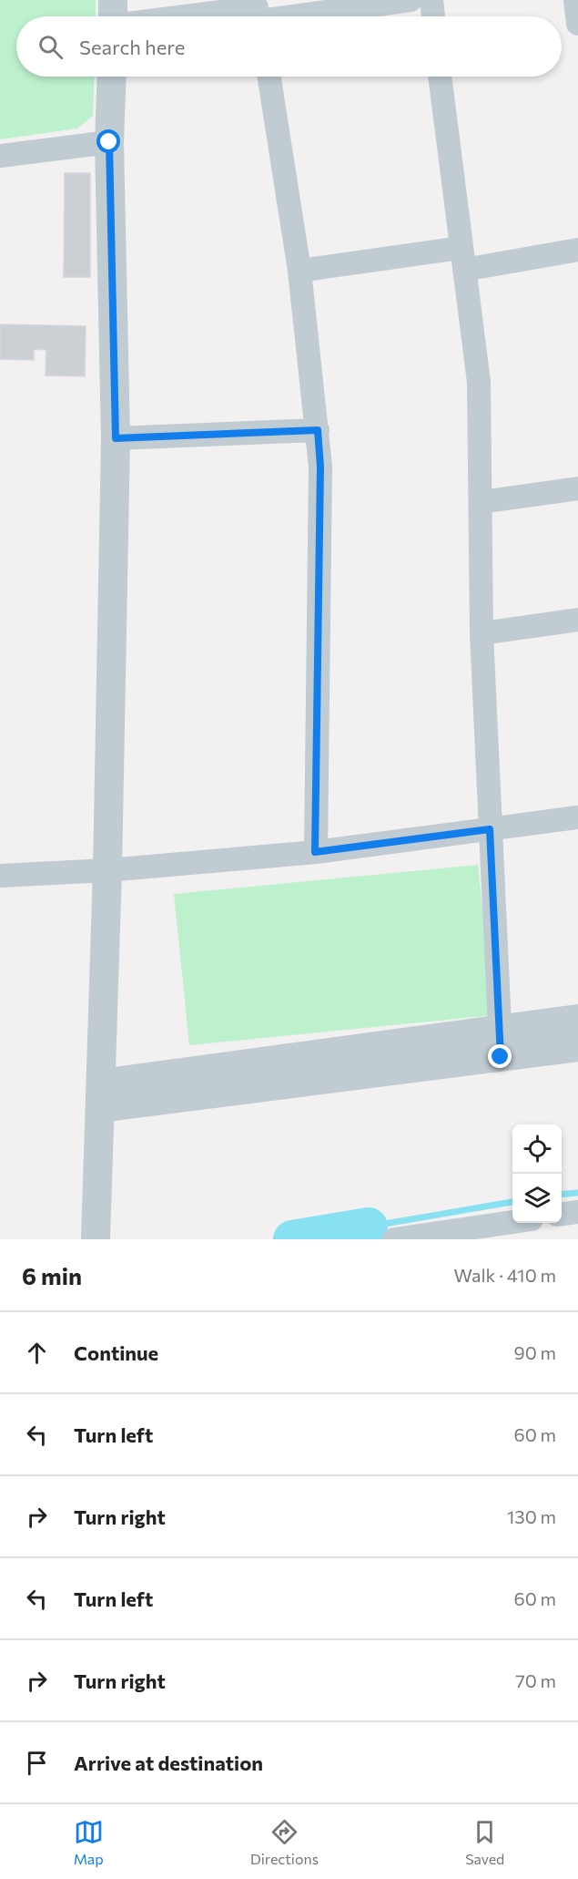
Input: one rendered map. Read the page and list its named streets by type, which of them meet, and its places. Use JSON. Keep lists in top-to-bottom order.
{
  "page": {
    "search": "Search here",
    "heading": ["6 min", "Walk · 410 m"],
    "list": [
      ["Continue", "90 m"],
      ["Turn left", "60 m"],
      ["Turn right", "130 m"],
      ["Turn left", "60 m"],
      ["Turn right", "70 m"],
      "Arrive at destination"
    ],
    "nav": ["Map", "Directions", "Saved"]
  }
}
